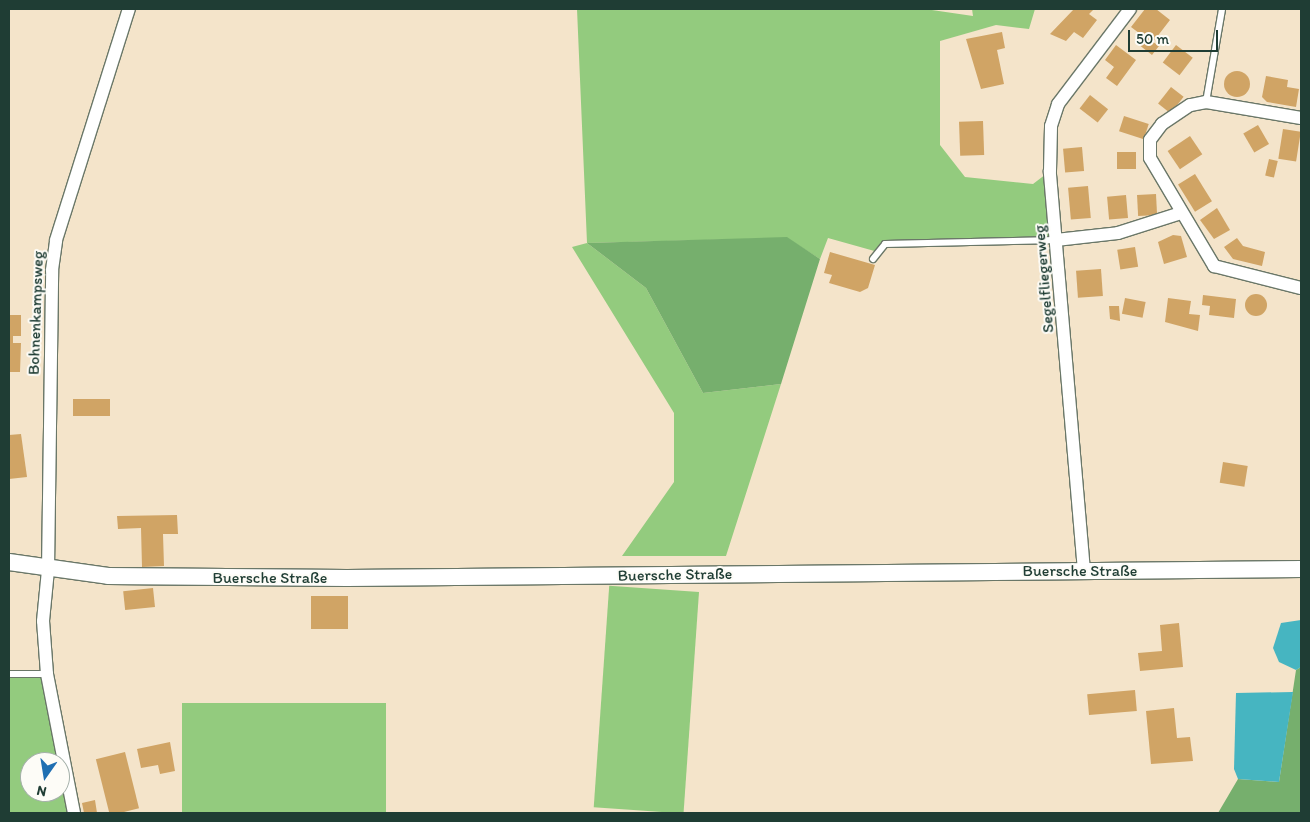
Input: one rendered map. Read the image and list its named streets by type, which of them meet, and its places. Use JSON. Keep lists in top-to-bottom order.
{
  "streets": {
    "main road": ["Buersche Straße"],
    "street": ["Segelfliegerweg", "Bohnenkampsweg"]
  },
  "crossings": [
    ["Segelfliegerweg", "Buersche Straße"],
    ["Bohnenkampsweg", "Buersche Straße"]
  ],
  "scale_bar": "50 m",
  "north": "bottom"
}
